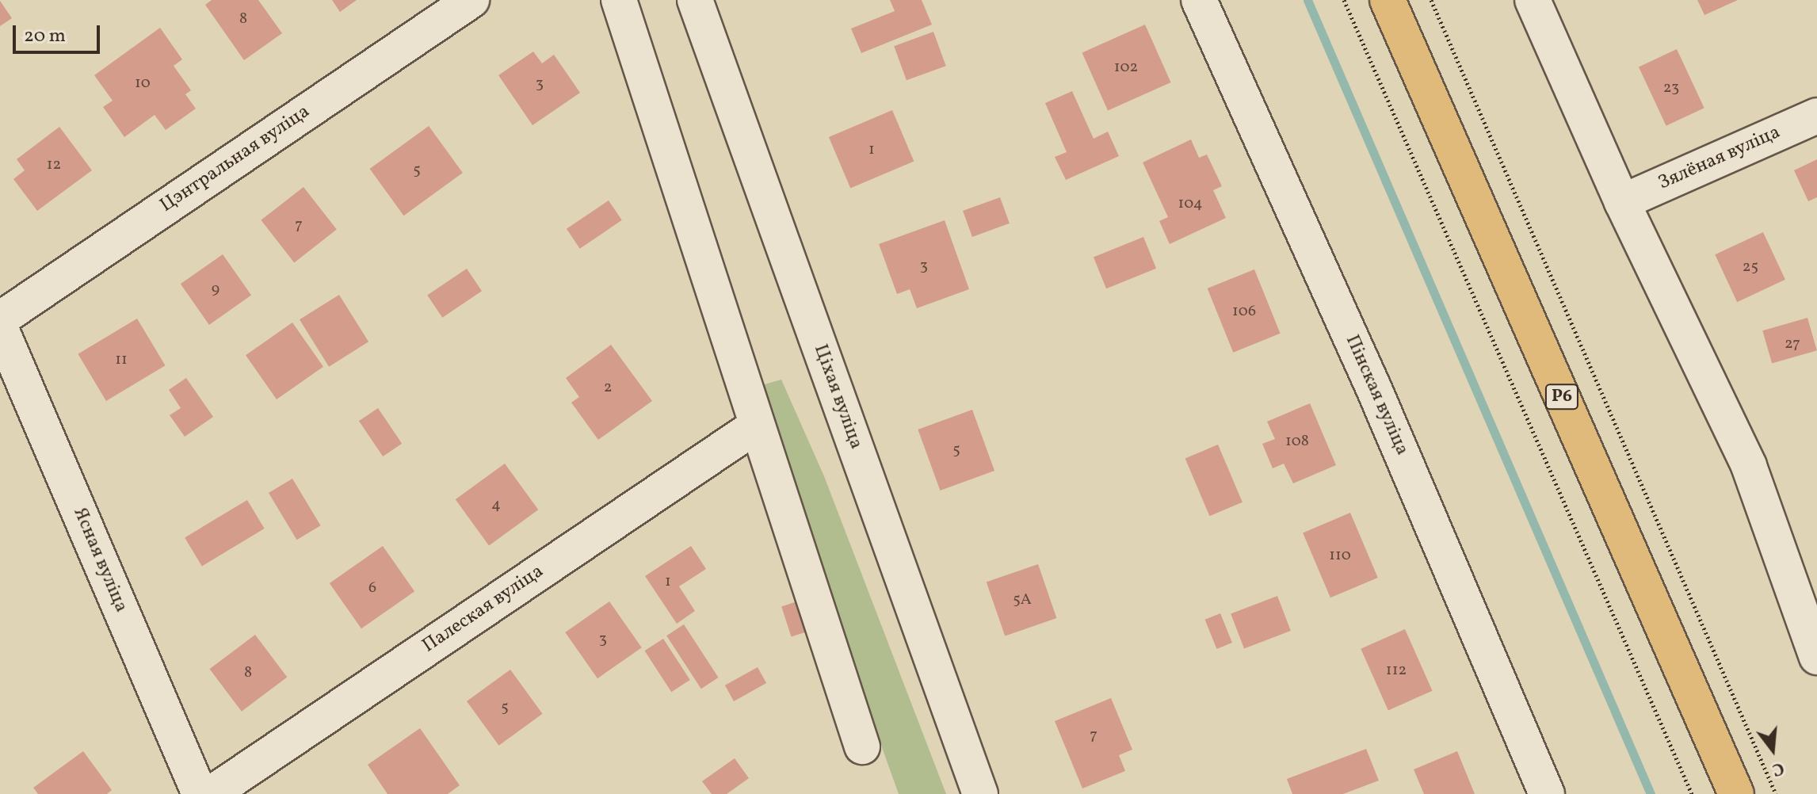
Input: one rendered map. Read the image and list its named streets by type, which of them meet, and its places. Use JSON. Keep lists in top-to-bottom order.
{
  "streets": {
    "main road": ["Р6"],
    "street": [
      "Зялёная вуліца",
      "Цэнтральная вуліца",
      "Пінская вуліца",
      "Ціхая вуліца",
      "Ясная вуліца",
      "Палеская вуліца"
    ]
  },
  "house_numbers": [
    "8",
    "102",
    "10",
    "3",
    "23",
    "1",
    "12",
    "5",
    "104",
    "7",
    "3",
    "25",
    "9",
    "106",
    "27",
    "11",
    "2",
    "108",
    "5",
    "4",
    "110",
    "1",
    "6",
    "5А",
    "3",
    "112",
    "8",
    "5",
    "7"
  ],
  "scale_bar": "20 m",
  "north": "bottom"
}
